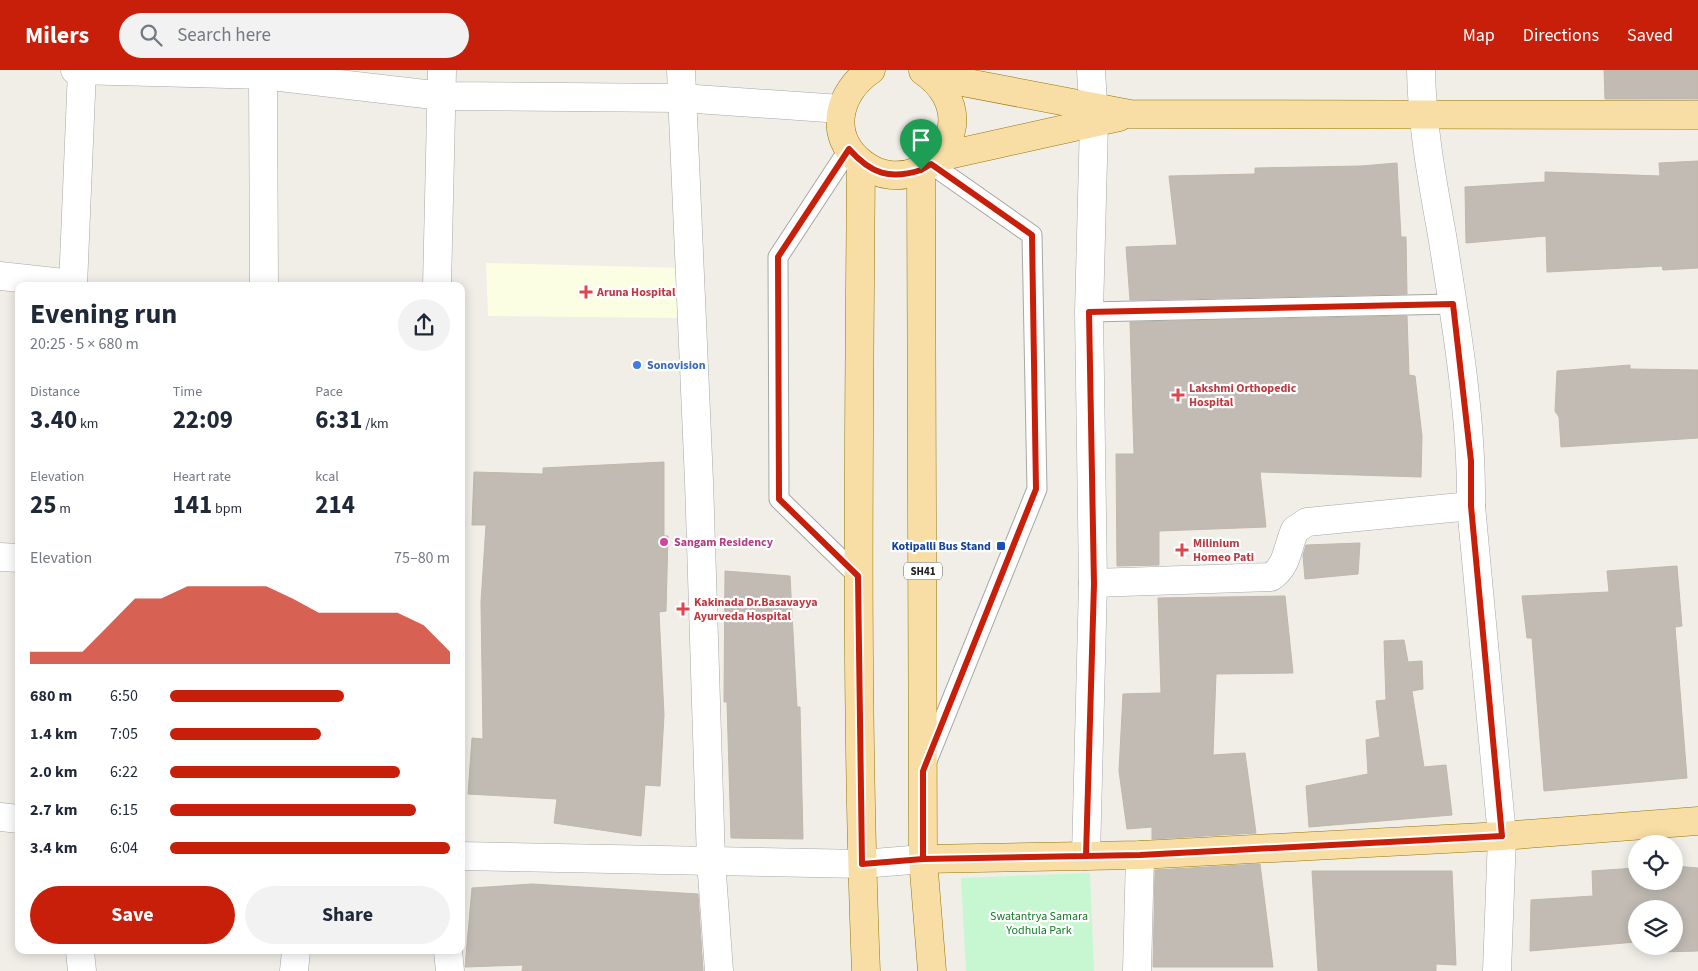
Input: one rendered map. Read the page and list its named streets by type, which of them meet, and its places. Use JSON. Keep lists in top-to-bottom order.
{
  "streets": {
    "main road": ["SH41"]
  },
  "parks": ["Swatantrya Samara Yodhula Park"],
  "places": {
    "health": [
      "Aruna Hospital",
      "Lakshmi Orthopedic Hospital",
      "Milinium Homeo Pati",
      "Kakinada Dr.Basavayya Ayurveda Hospital"
    ],
    "other": ["Sonovision", "Sangam Residency"],
    "transit": ["Kotipalli Bus Stand"]
  },
  "page": {
    "header": "Milers",
    "search": "Search here",
    "nav": ["Map", "Directions", "Saved"],
    "heading": ["Evening run", "20:25 · 5 × 680 m"],
    "stats": [
      ["Distance", "3.40 km"],
      ["Time", "22:09"],
      ["Pace", "6:31 /km"],
      ["Elevation", "25 m"],
      ["Heart rate", "141 bpm"],
      ["kcal", "214"]
    ],
    "chart": ["Elevation", "75–80 m"],
    "list": [
      {
        "name": "680 m",
        "note": "6:50"
      },
      {
        "name": "1.4 km",
        "note": "7:05"
      },
      {
        "name": "2.0 km",
        "note": "6:22"
      },
      {
        "name": "2.7 km",
        "note": "6:15"
      },
      {
        "name": "3.4 km",
        "note": "6:04"
      }
    ],
    "buttons": ["Save", "Share"]
  }
}
